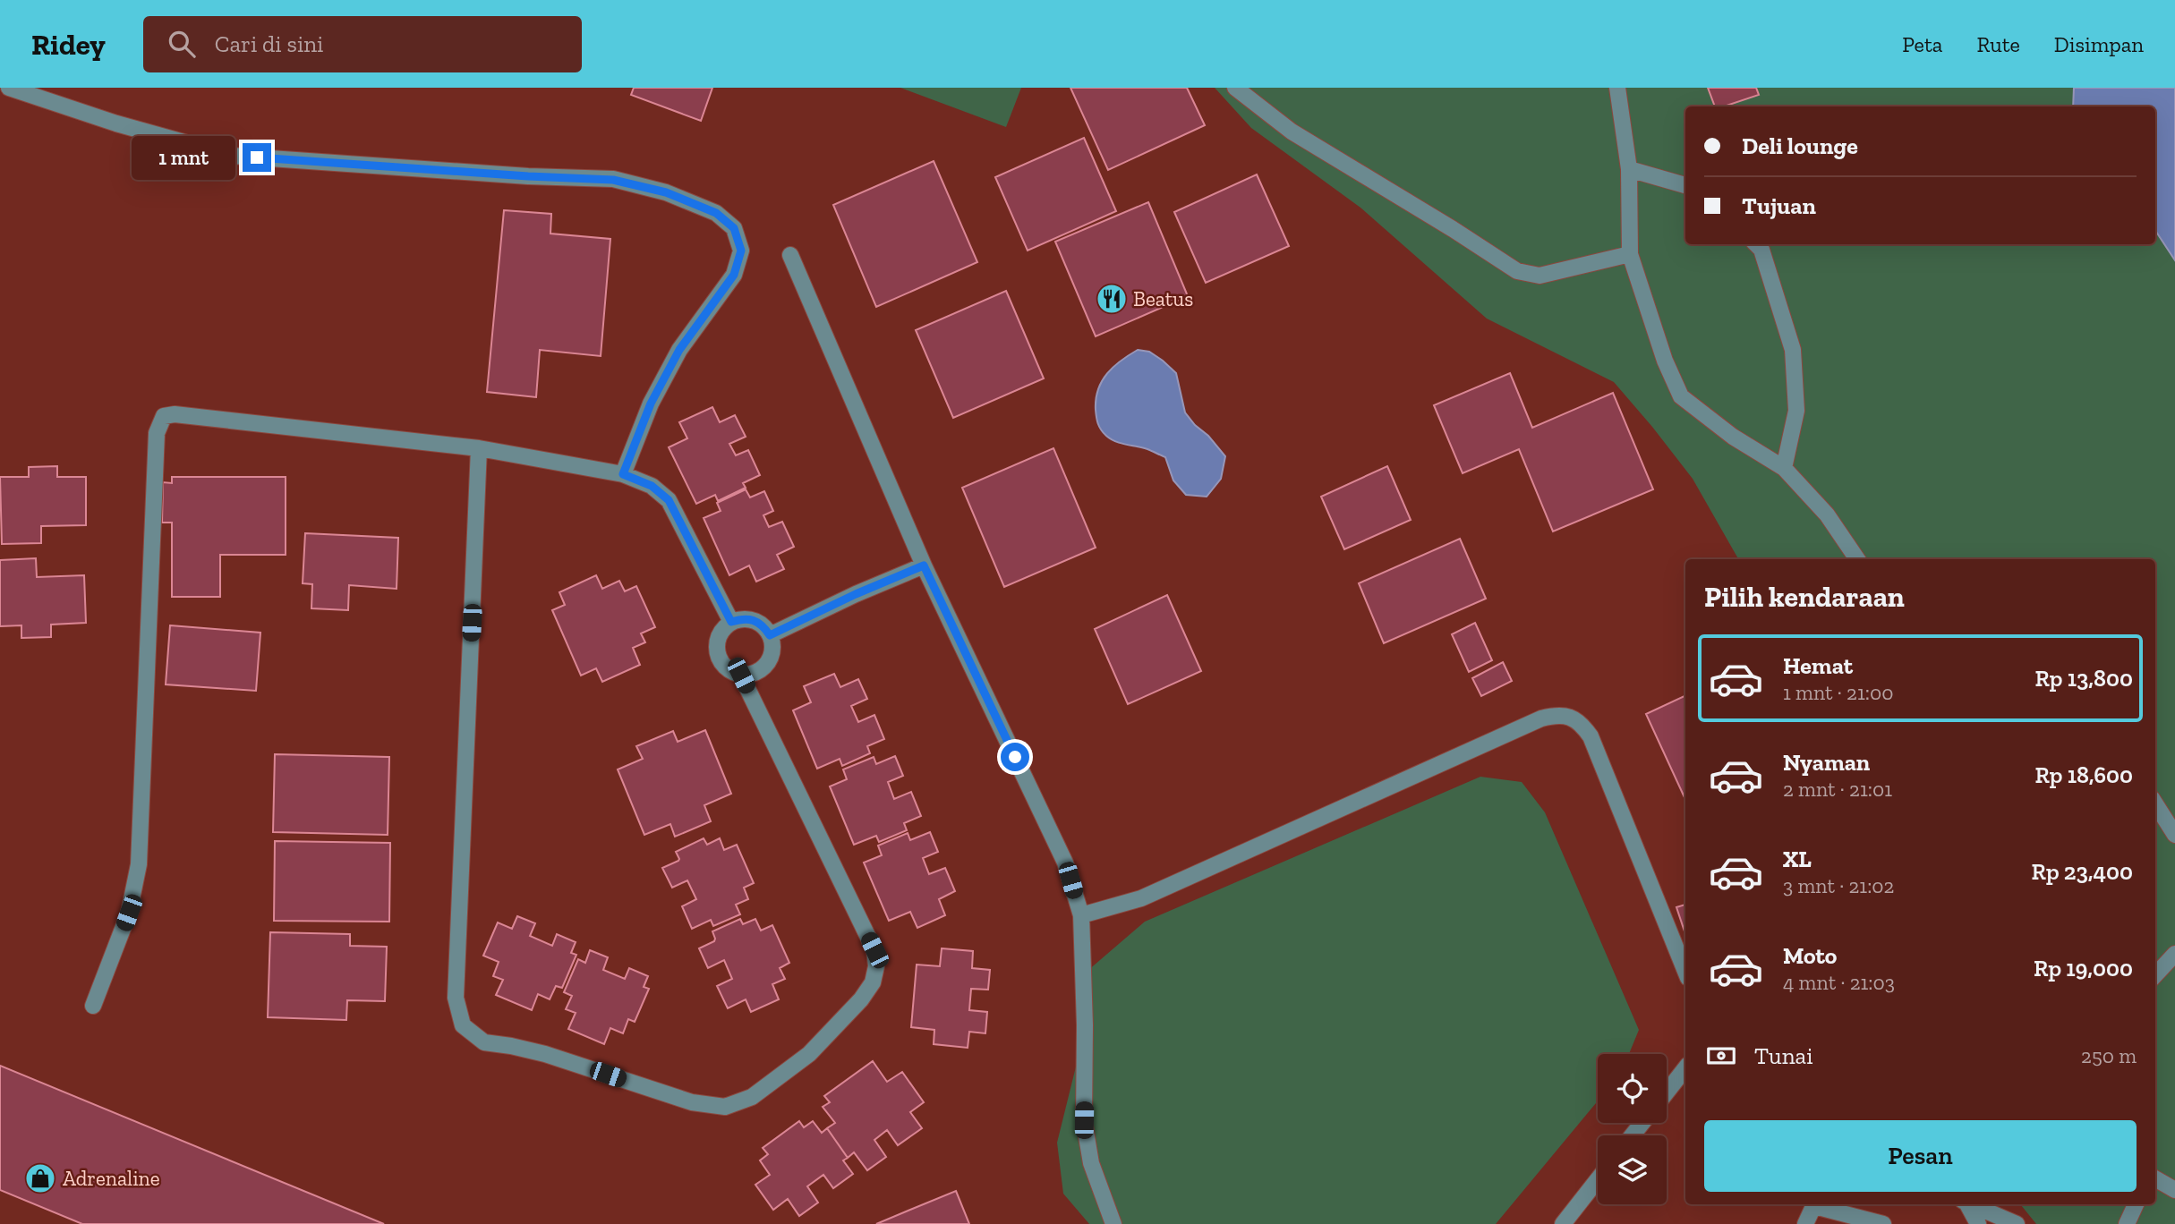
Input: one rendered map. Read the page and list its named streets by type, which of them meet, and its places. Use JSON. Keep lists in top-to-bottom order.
{
  "places": {
    "restaurant": ["Beatus"],
    "shop": ["Adrenaline"]
  },
  "page": {
    "header": "Ridey",
    "search": "Cari di sini",
    "nav": ["Peta", "Rute", "Disimpan"],
    "banner": ["Deli lounge", "Tujuan"],
    "bubble": "1 mnt",
    "heading": "Pilih kendaraan",
    "list": [
      {
        "name": "Hemat",
        "note": "1 mnt · 21:00",
        "value": "Rp 13,800"
      },
      {
        "name": "Nyaman",
        "note": "2 mnt · 21:01",
        "value": "Rp 18,600"
      },
      {
        "name": "XL",
        "note": "3 mnt · 21:02",
        "value": "Rp 23,400"
      },
      {
        "name": "Moto",
        "note": "4 mnt · 21:03",
        "value": "Rp 19,000"
      }
    ],
    "pay": ["Tunai", "250 m"],
    "buttons": "Pesan"
  }
}
